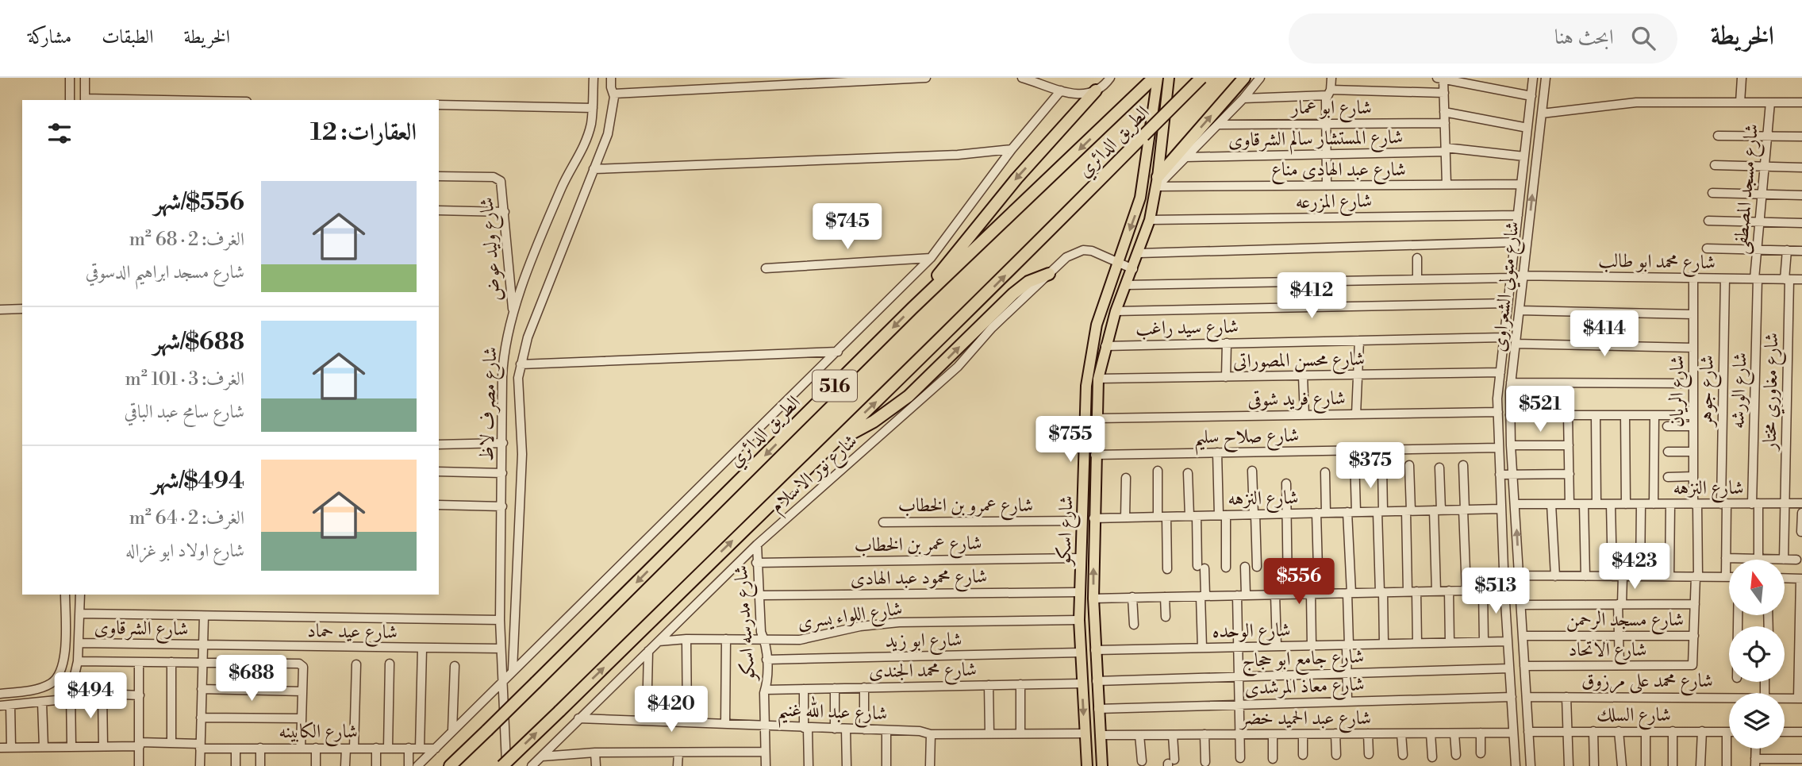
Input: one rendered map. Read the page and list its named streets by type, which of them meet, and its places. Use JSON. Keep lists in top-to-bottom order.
{
  "streets": {
    "highway": ["الطريق الدائري", "516"],
    "main road": ["شارع اسكو"],
    "street": [
      "شارع ابو عمار",
      "شارع المستشار سالم الشرقاوى",
      "شارع عبد الهادى مناع",
      "شارع مسجد المصطفى",
      "شارع المزرعه",
      "شارع وليد عوض",
      "شارع محمد ابو طالب",
      "شارع متولي الشعراوى",
      "شارع سيد راغب",
      "شارع محسن المصوراتى",
      "شارع جوهر",
      "شارع الورشه",
      "شارع الريان",
      "شارع مغاوري مختار",
      "شارع فريد شوقى",
      "شارع مصرف لاظ",
      "شارع صلاح سليم",
      "شارع نور الاسلام",
      "شارع النزهه",
      "شارع عمرو بن الخطاب",
      "شارع عمر بن الخطاب",
      "شارع محمود عبد الهادى",
      "شارع اللواء يسرى",
      "شارع مسجد الرحمن",
      "شارع مدرسه اسكو",
      "شارع الشرقاوى",
      "شارع الوحده",
      "شارع عيد حماد",
      "شارع ابو زيد",
      "شارع الاتحاد",
      "شارع جامع ابو حجاج",
      "شارع محمد الجندى",
      "شارع محمد على مرزوق",
      "شارع معاذ المرشدى",
      "شارع عبد الله غنيم",
      "شارع السلك",
      "شارع عبد الحميد خضر",
      "شارع الكابينه"
    ]
  },
  "crossings": [
    ["شارع المستشار سالم الشرقاوى", "شارع متولي الشعراوى"],
    ["الطريق الدائري", "شارع مصرف لاظ"],
    ["الطريق الدائري", "شارع اسكو"],
    ["شارع عبد الهادى مناع", "شارع متولي الشعراوى"],
    ["شارع عبد الهادى مناع", "شارع اسكو"],
    ["شارع مسجد المصطفى", "شارع محمد ابو طالب"],
    ["شارع مسجد المصطفى", "شارع الورشه"],
    ["شارع المزرعه", "شارع متولي الشعراوى"],
    ["شارع المزرعه", "شارع اسكو"],
    ["شارع وليد عوض", "شارع مصرف لاظ"],
    ["شارع محمد ابو طالب", "شارع متولي الشعراوى"],
    ["شارع محمد ابو طالب", "شارع جوهر"],
    ["شارع محمد ابو طالب", "شارع الورشه"],
    ["شارع محمد ابو طالب", "شارع الريان"],
    ["شارع محمد ابو طالب", "شارع مغاوري مختار"],
    ["شارع محمد ابو طالب", "شارع اسكو"],
    ["شارع متولي الشعراوى", "شارع سيد راغب"],
    ["شارع متولي الشعراوى", "شارع محسن المصوراتى"],
    ["شارع متولي الشعراوى", "شارع فريد شوقى"],
    ["شارع متولي الشعراوى", "شارع صلاح سليم"],
    ["شارع متولي الشعراوى", "شارع النزهه"],
    ["شارع متولي الشعراوى", "شارع اسكو"],
    ["شارع متولي الشعراوى", "شارع مسجد الرحمن"],
    ["شارع متولي الشعراوى", "شارع الوحده"],
    ["شارع متولي الشعراوى", "شارع الاتحاد"],
    ["شارع متولي الشعراوى", "شارع جامع ابو حجاج"],
    ["شارع متولي الشعراوى", "شارع محمد على مرزوق"],
    ["شارع متولي الشعراوى", "شارع معاذ المرشدى"],
    ["شارع متولي الشعراوى", "شارع السلك"],
    ["شارع متولي الشعراوى", "شارع عبد الحميد خضر"],
    ["شارع سيد راغب", "شارع اسكو"],
    ["شارع محسن المصوراتى", "شارع اسكو"],
    ["شارع جوهر", "شارع النزهه"],
    ["شارع الورشه", "شارع النزهه"],
    ["شارع الريان", "شارع النزهه"],
    ["شارع الريان", "شارع مسجد الرحمن"],
    ["شارع الريان", "شارع الاتحاد"],
    ["شارع مغاوري مختار", "شارع النزهه"],
    ["شارع فريد شوقى", "شارع اسكو"],
    ["شارع مصرف لاظ", "شارع عيد حماد"],
    ["شارع صلاح سليم", "شارع اسكو"],
    ["شارع نور الاسلام", "شارع اسكو"],
    ["شارع نور الاسلام", "شارع اللواء يسرى"],
    ["شارع نور الاسلام", "شارع مدرسه اسكو"],
    ["شارع نور الاسلام", "شارع عبد الله غنيم"],
    ["شارع النزهه", "شارع اسكو"],
    ["شارع عمرو بن الخطاب", "شارع اسكو"],
    ["شارع اسكو", "شارع عمر بن الخطاب"],
    ["شارع اسكو", "شارع محمود عبد الهادى"],
    ["شارع اسكو", "شارع اللواء يسرى"],
    ["شارع اسكو", "شارع الوحده"],
    ["شارع اسكو", "شارع ابو زيد"],
    ["شارع اسكو", "شارع جامع ابو حجاج"],
    ["شارع اسكو", "شارع محمد الجندى"],
    ["شارع اسكو", "شارع معاذ المرشدى"],
    ["شارع اسكو", "شارع عبد الله غنيم"],
    ["شارع اسكو", "شارع عبد الحميد خضر"],
    ["شارع عمر بن الخطاب", "شارع مدرسه اسكو"],
    ["شارع محمود عبد الهادى", "شارع مدرسه اسكو"],
    ["شارع اللواء يسرى", "شارع مدرسه اسكو"],
    ["شارع مدرسه اسكو", "شارع ابو زيد"],
    ["شارع مدرسه اسكو", "شارع محمد الجندى"],
    ["شارع مدرسه اسكو", "شارع عبد الله غنيم"],
    ["شارع الشرقاوى", "شارع عيد حماد"]
  ],
  "north": "top",
  "page": {
    "header": "الخريطة",
    "search": "ابحث هنا",
    "nav": ["الخريطة", "الطبقات", "مشاركة"],
    "heading": "العقارات: 12",
    "list": [
      {
        "name": "$556/شهر",
        "note": "الغرف: 2 · 68 m² · شارع مسجد ابراهيم الدسوقي"
      },
      {
        "name": "$688/شهر",
        "note": "الغرف: 3 · 101 m² · شارع سامح عبد الباقي"
      },
      {
        "name": "$494/شهر",
        "note": "الغرف: 2 · 64 m² · شارع اولاد ابو غزاله"
      }
    ],
    "price": [
      "$745",
      "$412",
      "$414",
      "$521",
      "$755",
      "$375",
      "$423",
      "$556",
      "$513",
      "$688",
      "$494",
      "$420"
    ]
  }
}
